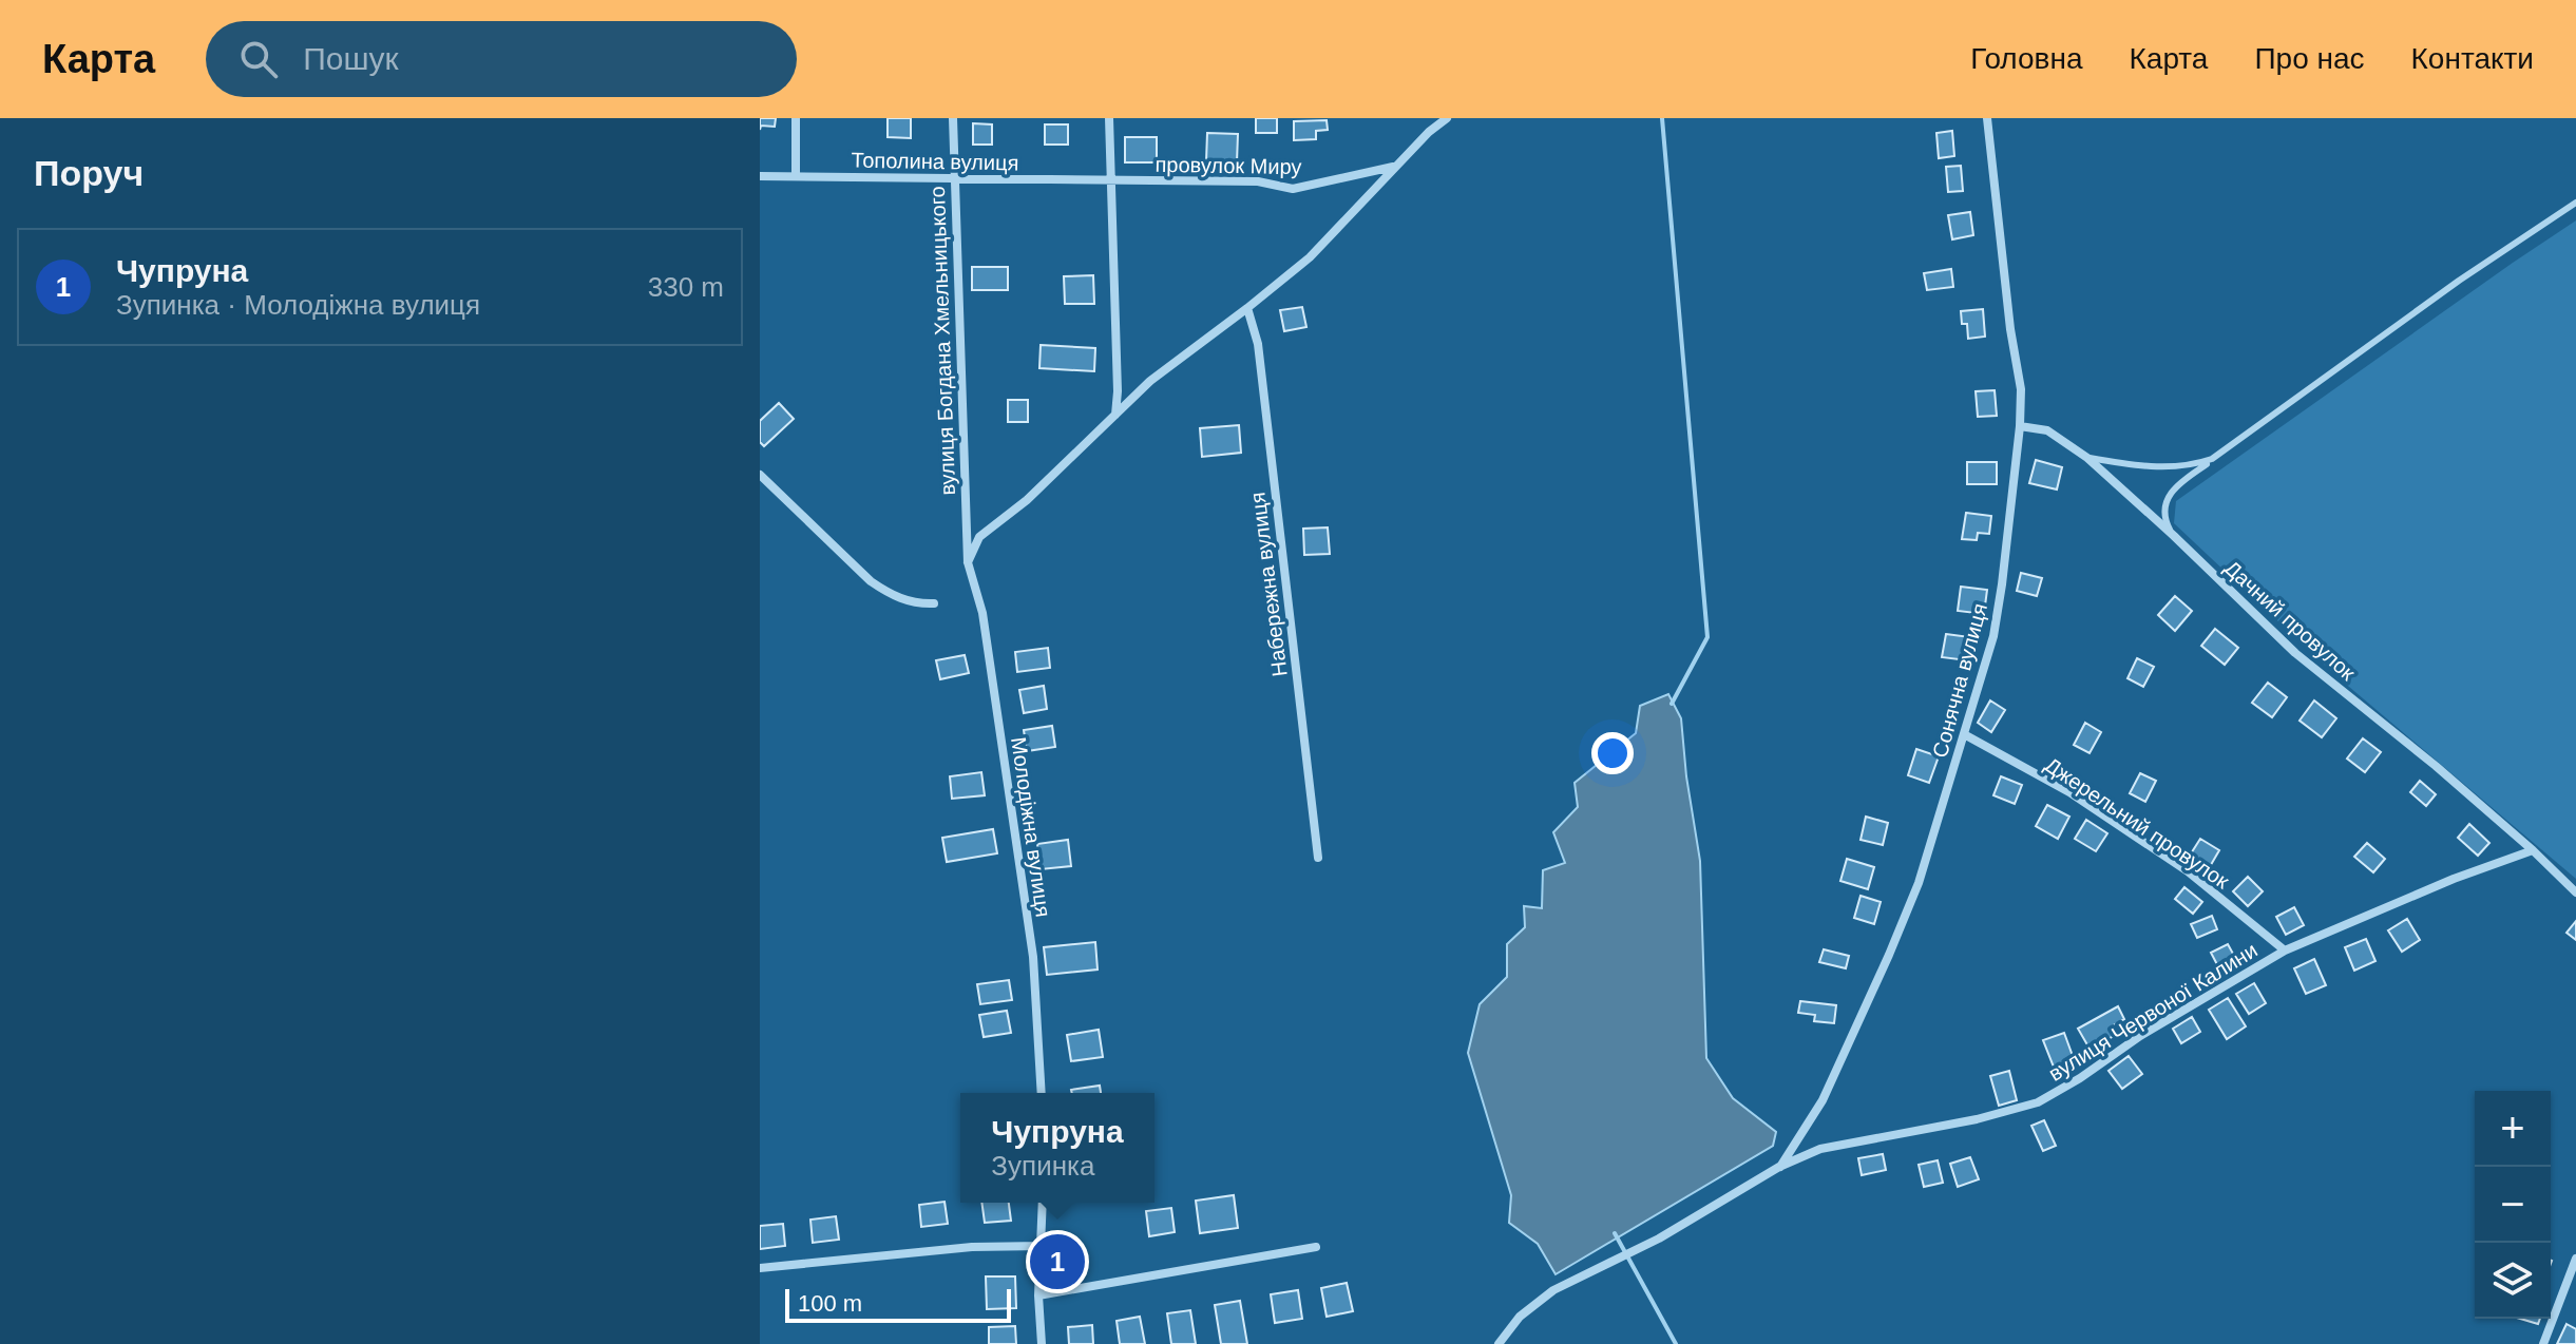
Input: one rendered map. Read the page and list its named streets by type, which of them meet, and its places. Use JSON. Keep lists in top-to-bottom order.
{
  "streets": {
    "street": [
      "Тополина вулиця",
      "провулок Миру",
      "вулиця Богдана Хмельницького",
      "Набережна вулиця",
      "Дачний провулок",
      "Сонячна вулиця",
      "Джерельний провулок",
      "Молодіжна вулиця",
      "вулиця Червоної Калини"
    ]
  },
  "crossings": [
    ["Тополина вулиця", "провулок Миру"],
    ["Тополина вулиця", "вулиця Богдана Хмельницького"],
    ["вулиця Богдана Хмельницького", "Молодіжна вулиця"],
    ["Дачний провулок", "Сонячна вулиця"],
    ["Дачний провулок", "вулиця Червоної Калини"],
    ["Сонячна вулиця", "Джерельний провулок"],
    ["Сонячна вулиця", "вулиця Червоної Калини"],
    ["Джерельний провулок", "вулиця Червоної Калини"]
  ],
  "scale_bar": "100 m",
  "page": {
    "header": "Карта",
    "search": "Пошук",
    "nav": [
      "Головна",
      "Карта",
      "Про нас",
      "Контакти"
    ],
    "heading": "Поруч",
    "list": [
      {
        "mark": "1",
        "name": "Чупруна",
        "note": "Зупинка · Молодіжна вулиця",
        "value": "330 m"
      }
    ],
    "map_buttons": ["+", "−"],
    "popup": ["Чупруна", "Зупинка"],
    "pins": "1",
    "scale": "100 m"
  }
}
